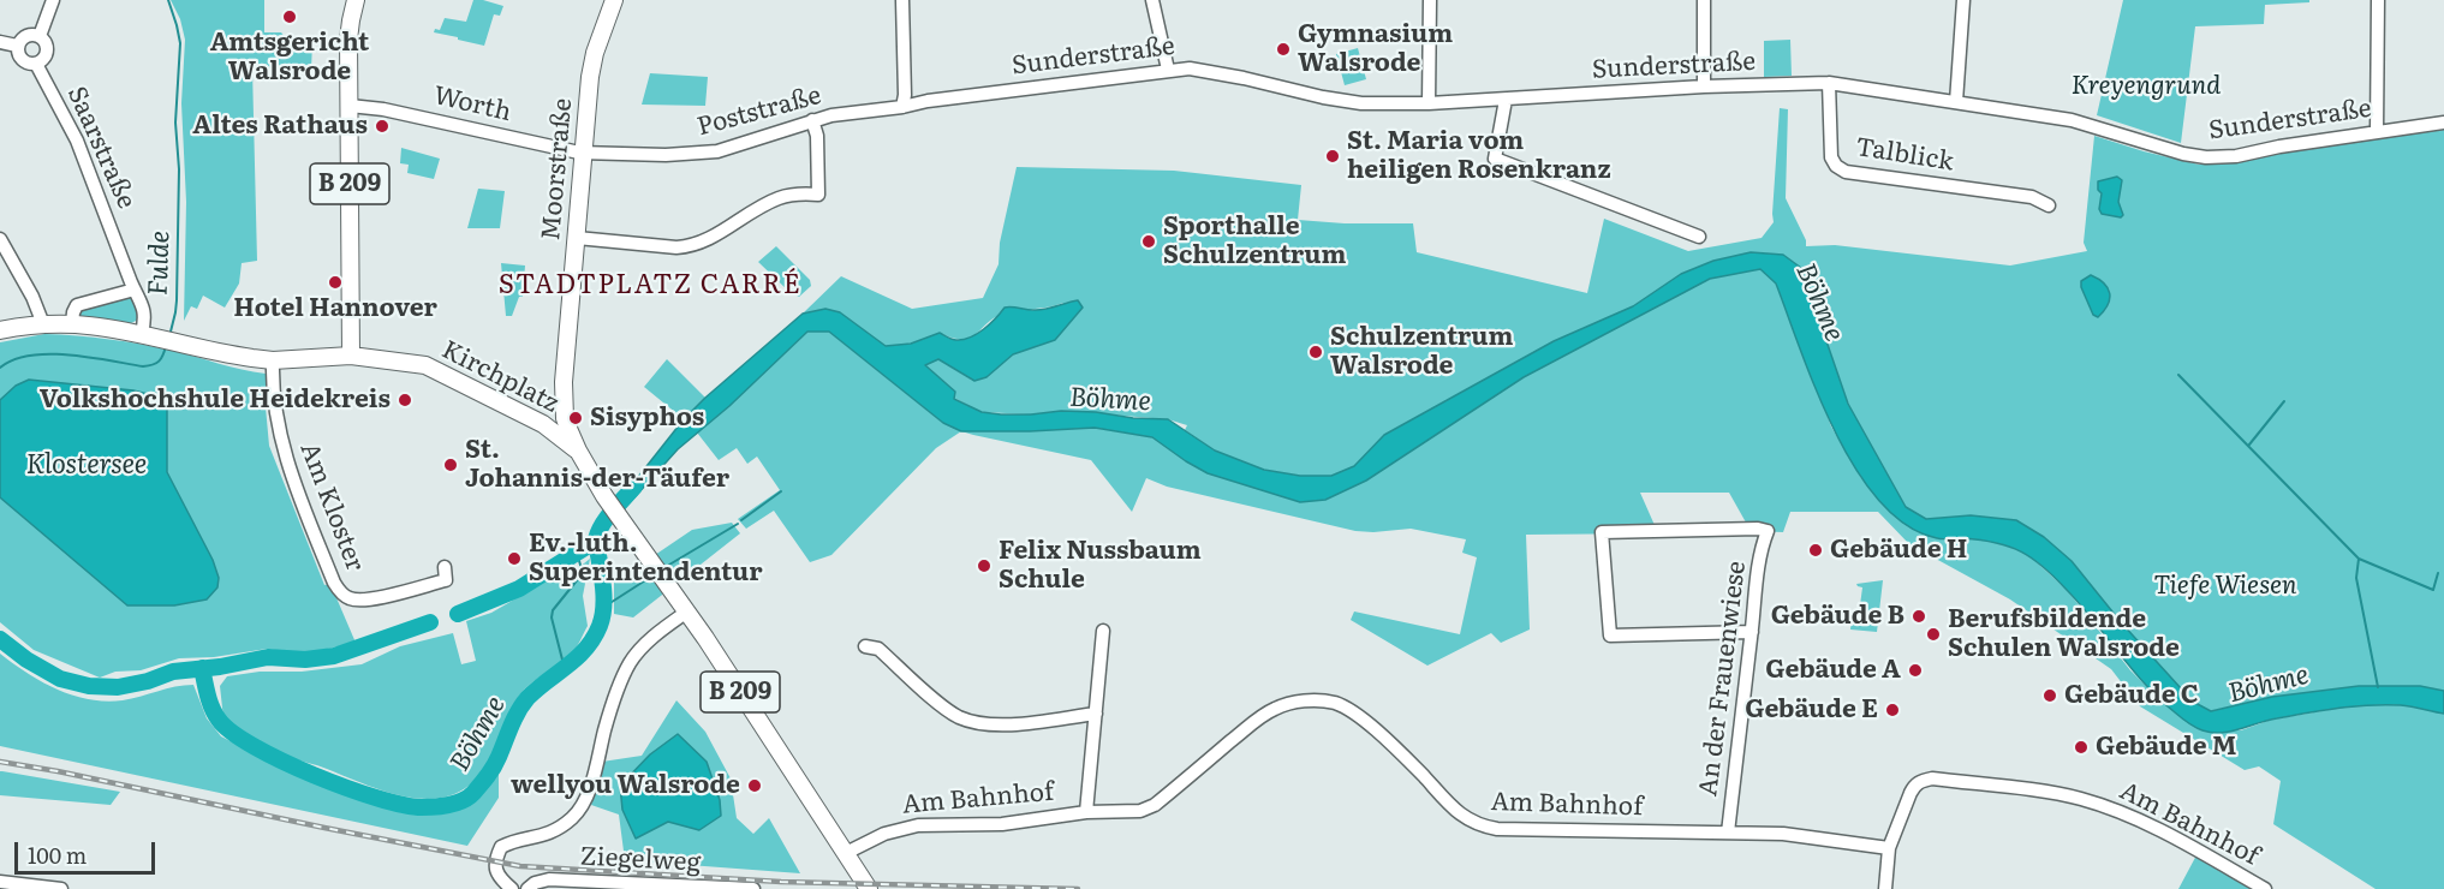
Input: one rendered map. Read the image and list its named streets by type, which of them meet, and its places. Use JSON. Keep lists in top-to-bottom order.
{
  "streets": {
    "main road": ["Moorstraße", "B 209", "Kirchplatz"],
    "street": [
      "Sunderstraße",
      "Worth",
      "Poststraße",
      "Saarstraße",
      "Talblick",
      "Am Kloster",
      "An der Frauenwiese",
      "Am Bahnhof",
      "Ziegelweg"
    ]
  },
  "crossings": [
    ["Sunderstraße", "Poststraße"],
    ["Sunderstraße", "Talblick"],
    ["Worth", "Poststraße"],
    ["Worth", "Moorstraße"],
    ["Worth", "B 209"],
    ["Poststraße", "Moorstraße"],
    ["Saarstraße", "Kirchplatz"],
    ["Moorstraße", "B 209"],
    ["B 209", "Kirchplatz"],
    ["B 209", "Am Bahnhof"],
    ["Kirchplatz", "Am Kloster"],
    ["An der Frauenwiese", "Am Bahnhof"]
  ],
  "districts": ["STADTPLATZ CARRÉ"],
  "water": ["Fulde", "Böhme", "Klostersee"],
  "parks": ["Kreyengrund", "Tiefe Wiesen"],
  "places": [
    "Amtsgericht Walsrode",
    "Gymnasium Walsrode",
    "Altes Rathaus",
    "St. Maria vom heiligen Rosenkranz",
    "Sporthalle Schulzentrum",
    "Hotel Hannover",
    "Schulzentrum Walsrode",
    "Volkshochshule Heidekreis",
    "Sisyphos",
    "St. Johannis-der-Täufer",
    "Gebäude H",
    "Ev.-luth. Superintendentur",
    "Felix Nussbaum Schule",
    "Gebäude B",
    "Berufsbildende Schulen Walsrode",
    "Gebäude A",
    "Gebäude C",
    "Gebäude E",
    "Gebäude M",
    "wellyou Walsrode"
  ],
  "scale_bar": "100 m"
}
